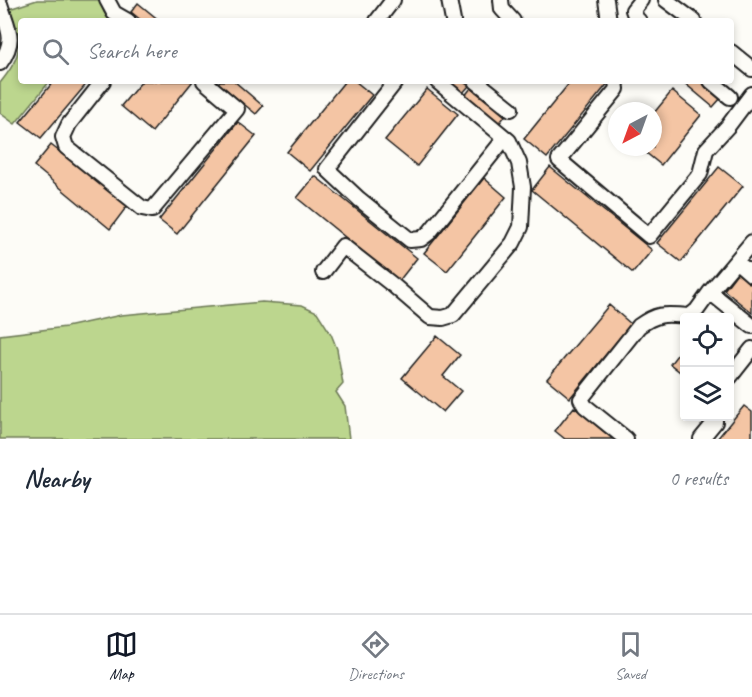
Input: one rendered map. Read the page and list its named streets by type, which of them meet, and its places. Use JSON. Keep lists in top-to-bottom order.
{
  "north": "bottom left",
  "page": {
    "search": "Search here",
    "heading": ["Nearby", "0 results"],
    "nav": ["Map", "Directions", "Saved"]
  }
}
